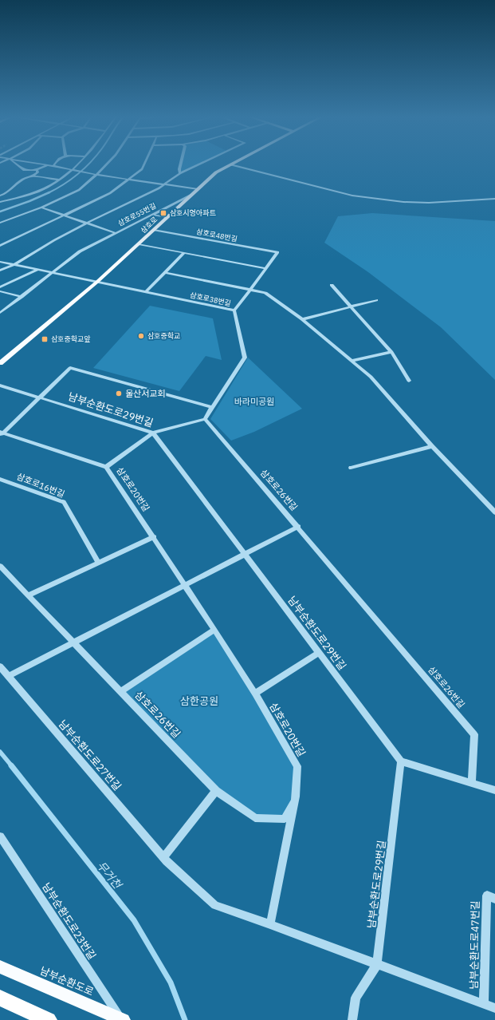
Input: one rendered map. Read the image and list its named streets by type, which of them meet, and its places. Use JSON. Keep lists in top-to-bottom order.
{
  "streets": {
    "main road": ["삼호로", "남부순환도로"],
    "street": [
      "삼호로55번길",
      "삼호로48번길",
      "삼호로38번길",
      "남부순환도로29번길",
      "삼호로16번길",
      "삼호로20번길",
      "삼호로26번길",
      "남부순환도로27번길",
      "남부순환도로23번길",
      "남부순환도로47번길"
    ]
  },
  "crossings": [
    ["삼호로55번길", "삼호로"],
    ["삼호로", "삼호로48번길"],
    ["삼호로", "삼호로38번길"],
    ["남부순환도로29번길", "남부순환도로47번길"],
    ["삼호로20번길", "삼호로26번길"],
    ["삼호로20번길", "남부순환도로27번길"],
    ["삼호로20번길", "남부순환도로47번길"],
    ["남부순환도로27번길", "남부순환도로47번길"],
    ["남부순환도로23번길", "남부순환도로"]
  ],
  "water": ["무거천"],
  "parks": ["바라미공원", "삼한공원"],
  "places": {
    "transit": ["삼호시영아파트", "삼호중학교앞"],
    "other": ["삼호중학교", "울산서교회"]
  }
}
